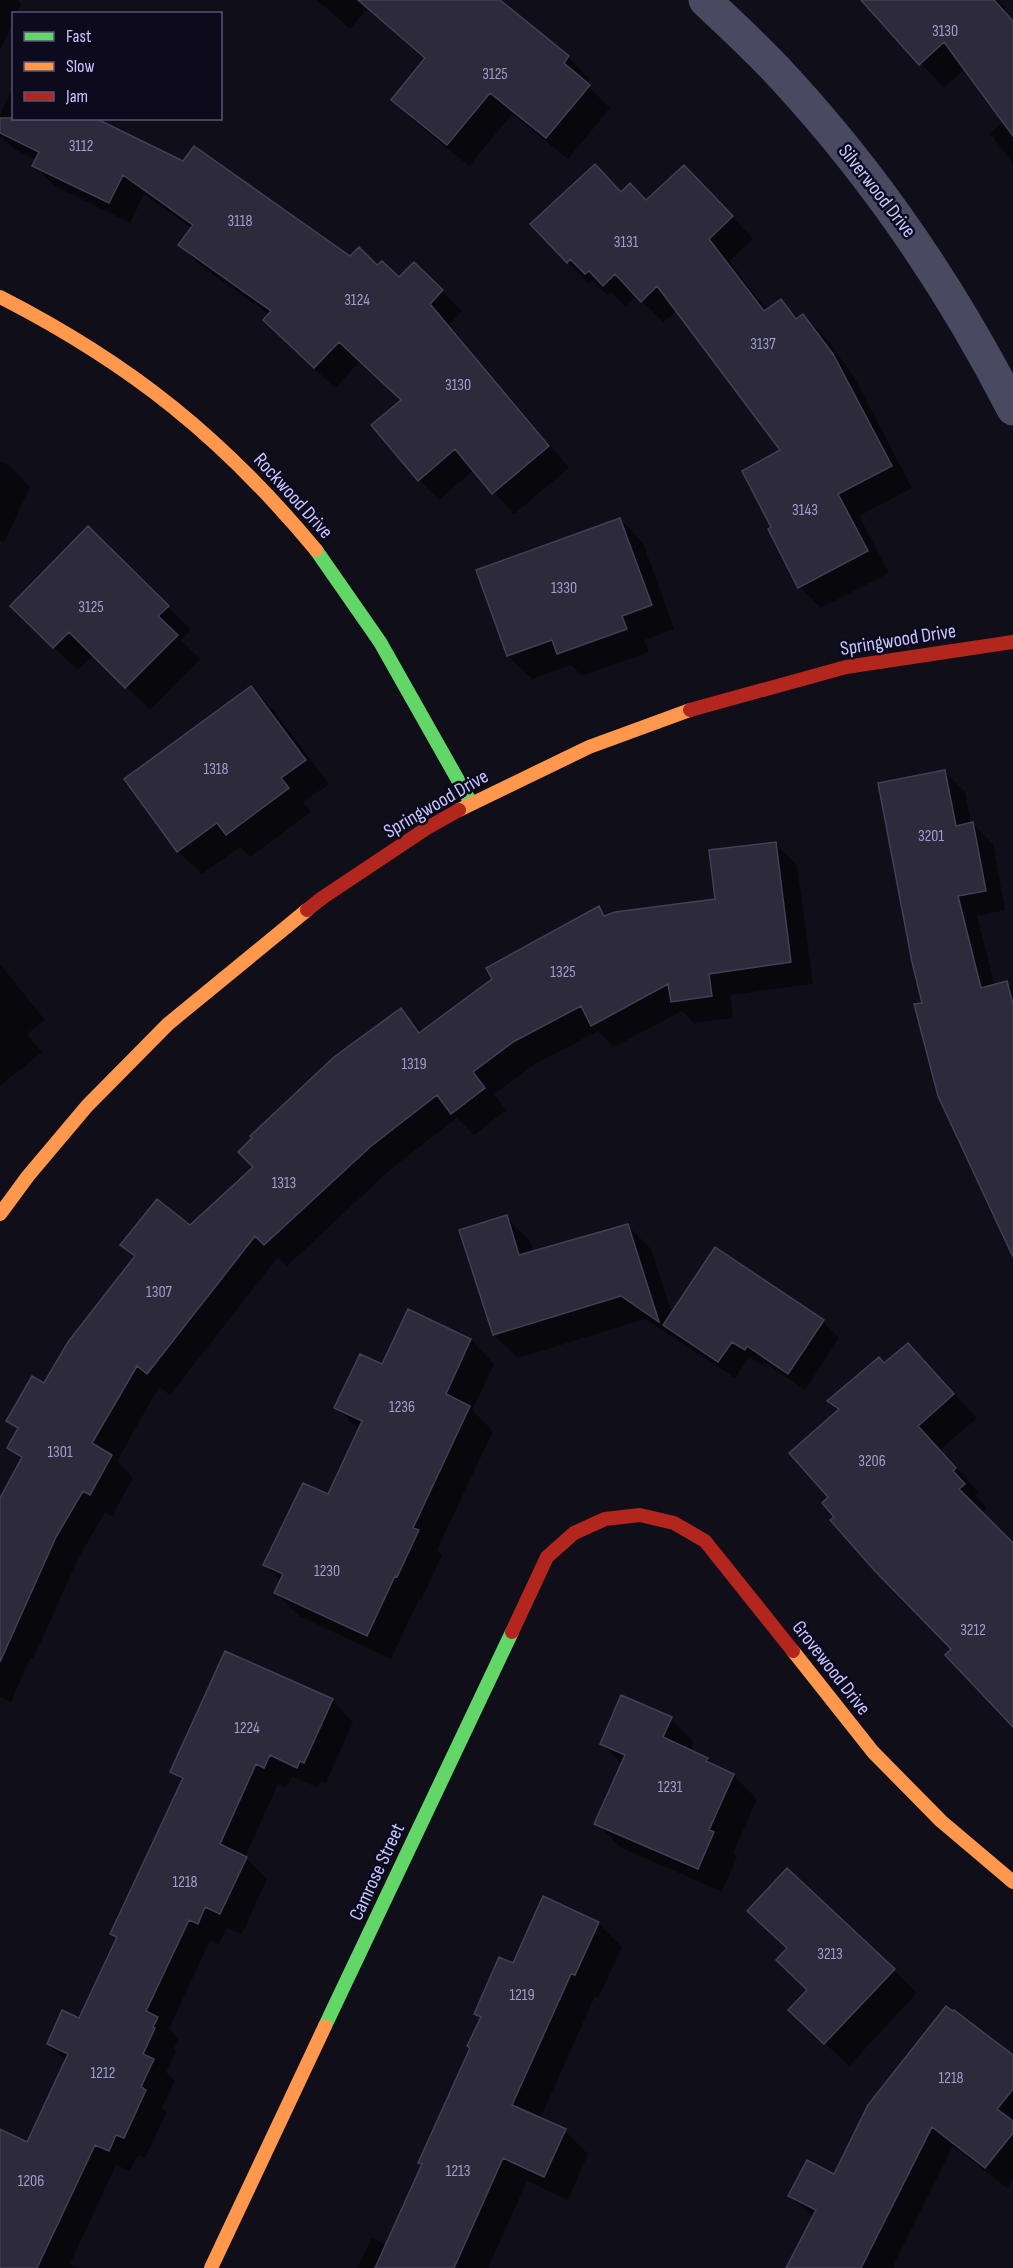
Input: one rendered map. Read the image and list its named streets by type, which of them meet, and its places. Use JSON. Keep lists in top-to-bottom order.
{
  "streets": {
    "street": [
      "Silverwood Drive",
      "Rockwood Drive",
      "Springwood Drive",
      "Grovewood Drive",
      "Camrose Street"
    ]
  },
  "crossings": [
    ["Rockwood Drive", "Springwood Drive"],
    ["Grovewood Drive", "Camrose Street"]
  ],
  "house_numbers": [
    "3130",
    "3125",
    "3112",
    "3118",
    "3131",
    "3124",
    "3137",
    "3130",
    "3143",
    "1330",
    "3125",
    "1318",
    "3201",
    "1325",
    "1319",
    "1313",
    "1307",
    "1236",
    "1301",
    "3206",
    "1230",
    "3212",
    "1224",
    "1231",
    "1218",
    "3213",
    "1219",
    "1212",
    "1218",
    "1213",
    "1206"
  ],
  "legend": ["Fast", "Slow", "Jam"]
}
